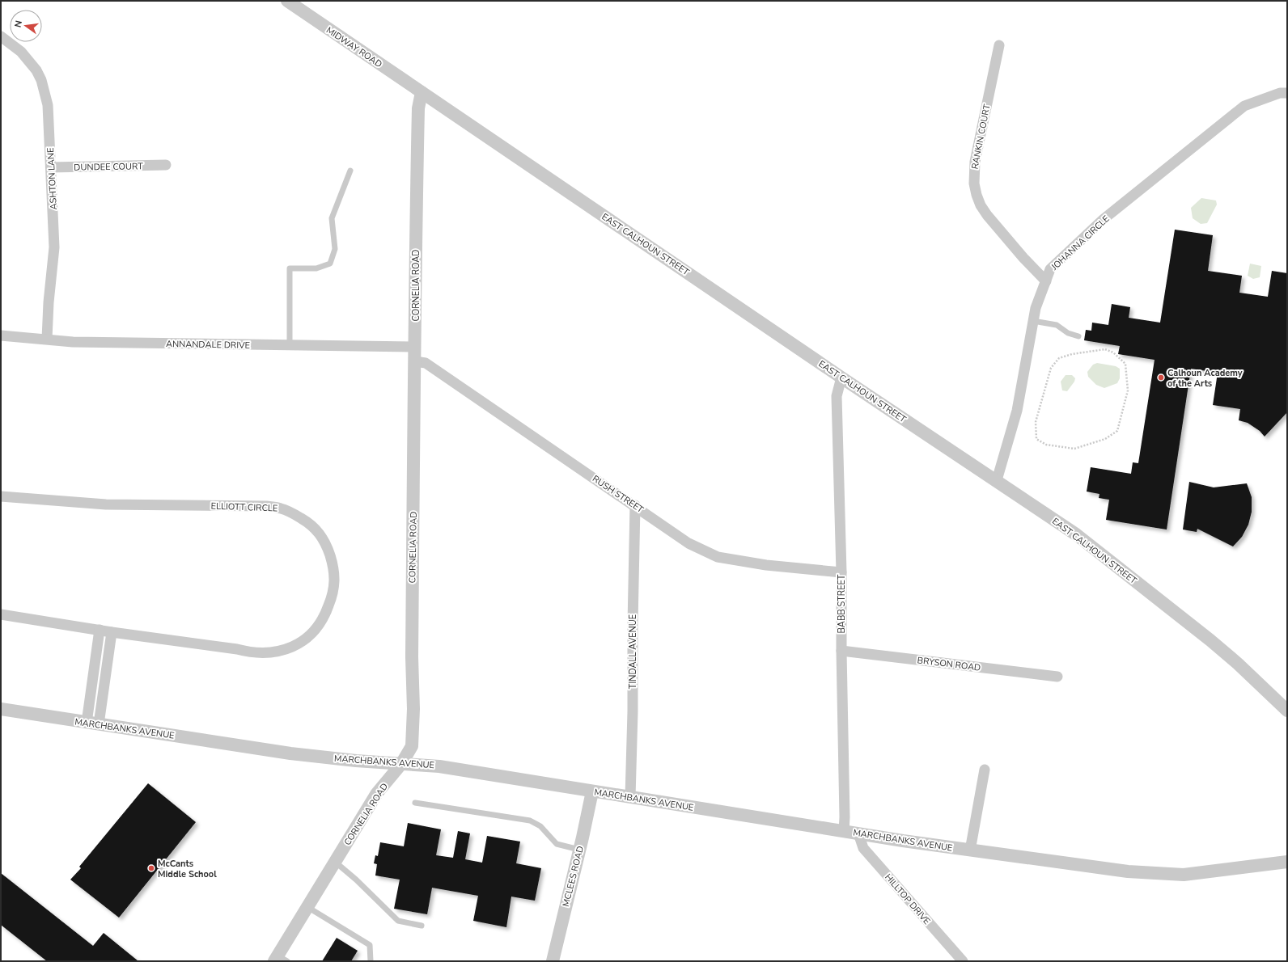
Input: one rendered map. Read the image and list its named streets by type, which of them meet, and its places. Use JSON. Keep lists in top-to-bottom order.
{
  "streets": {
    "street": [
      "MIDWAY ROAD",
      "RANKIN COURT",
      "DUNDEE COURT",
      "ASHTON LANE",
      "JOHANNA CIRCLE",
      "EAST CALHOUN STREET",
      "CORNELIA ROAD",
      "ANNANDALE DRIVE",
      "RUSH STREET",
      "ELLIOTT CIRCLE",
      "BABB STREET",
      "TINDALL AVENUE",
      "BRYSON ROAD",
      "MARCHBANKS AVENUE",
      "MCLEES ROAD",
      "HILLTOP DRIVE"
    ]
  },
  "crossings": [
    ["MIDWAY ROAD", "EAST CALHOUN STREET"],
    ["MIDWAY ROAD", "CORNELIA ROAD"],
    ["RANKIN COURT", "JOHANNA CIRCLE"],
    ["DUNDEE COURT", "ASHTON LANE"],
    ["ASHTON LANE", "ANNANDALE DRIVE"],
    ["JOHANNA CIRCLE", "EAST CALHOUN STREET"],
    ["EAST CALHOUN STREET", "CORNELIA ROAD"],
    ["EAST CALHOUN STREET", "BABB STREET"],
    ["CORNELIA ROAD", "ANNANDALE DRIVE"],
    ["CORNELIA ROAD", "RUSH STREET"],
    ["CORNELIA ROAD", "MARCHBANKS AVENUE"],
    ["RUSH STREET", "BABB STREET"],
    ["RUSH STREET", "TINDALL AVENUE"],
    ["BABB STREET", "BRYSON ROAD"],
    ["BABB STREET", "MARCHBANKS AVENUE"],
    ["TINDALL AVENUE", "MARCHBANKS AVENUE"],
    ["MARCHBANKS AVENUE", "MCLEES ROAD"],
    ["MARCHBANKS AVENUE", "HILLTOP DRIVE"]
  ],
  "places": ["Calhoun Academy of the Arts", "McCants Middle School"],
  "north": "left"
}
